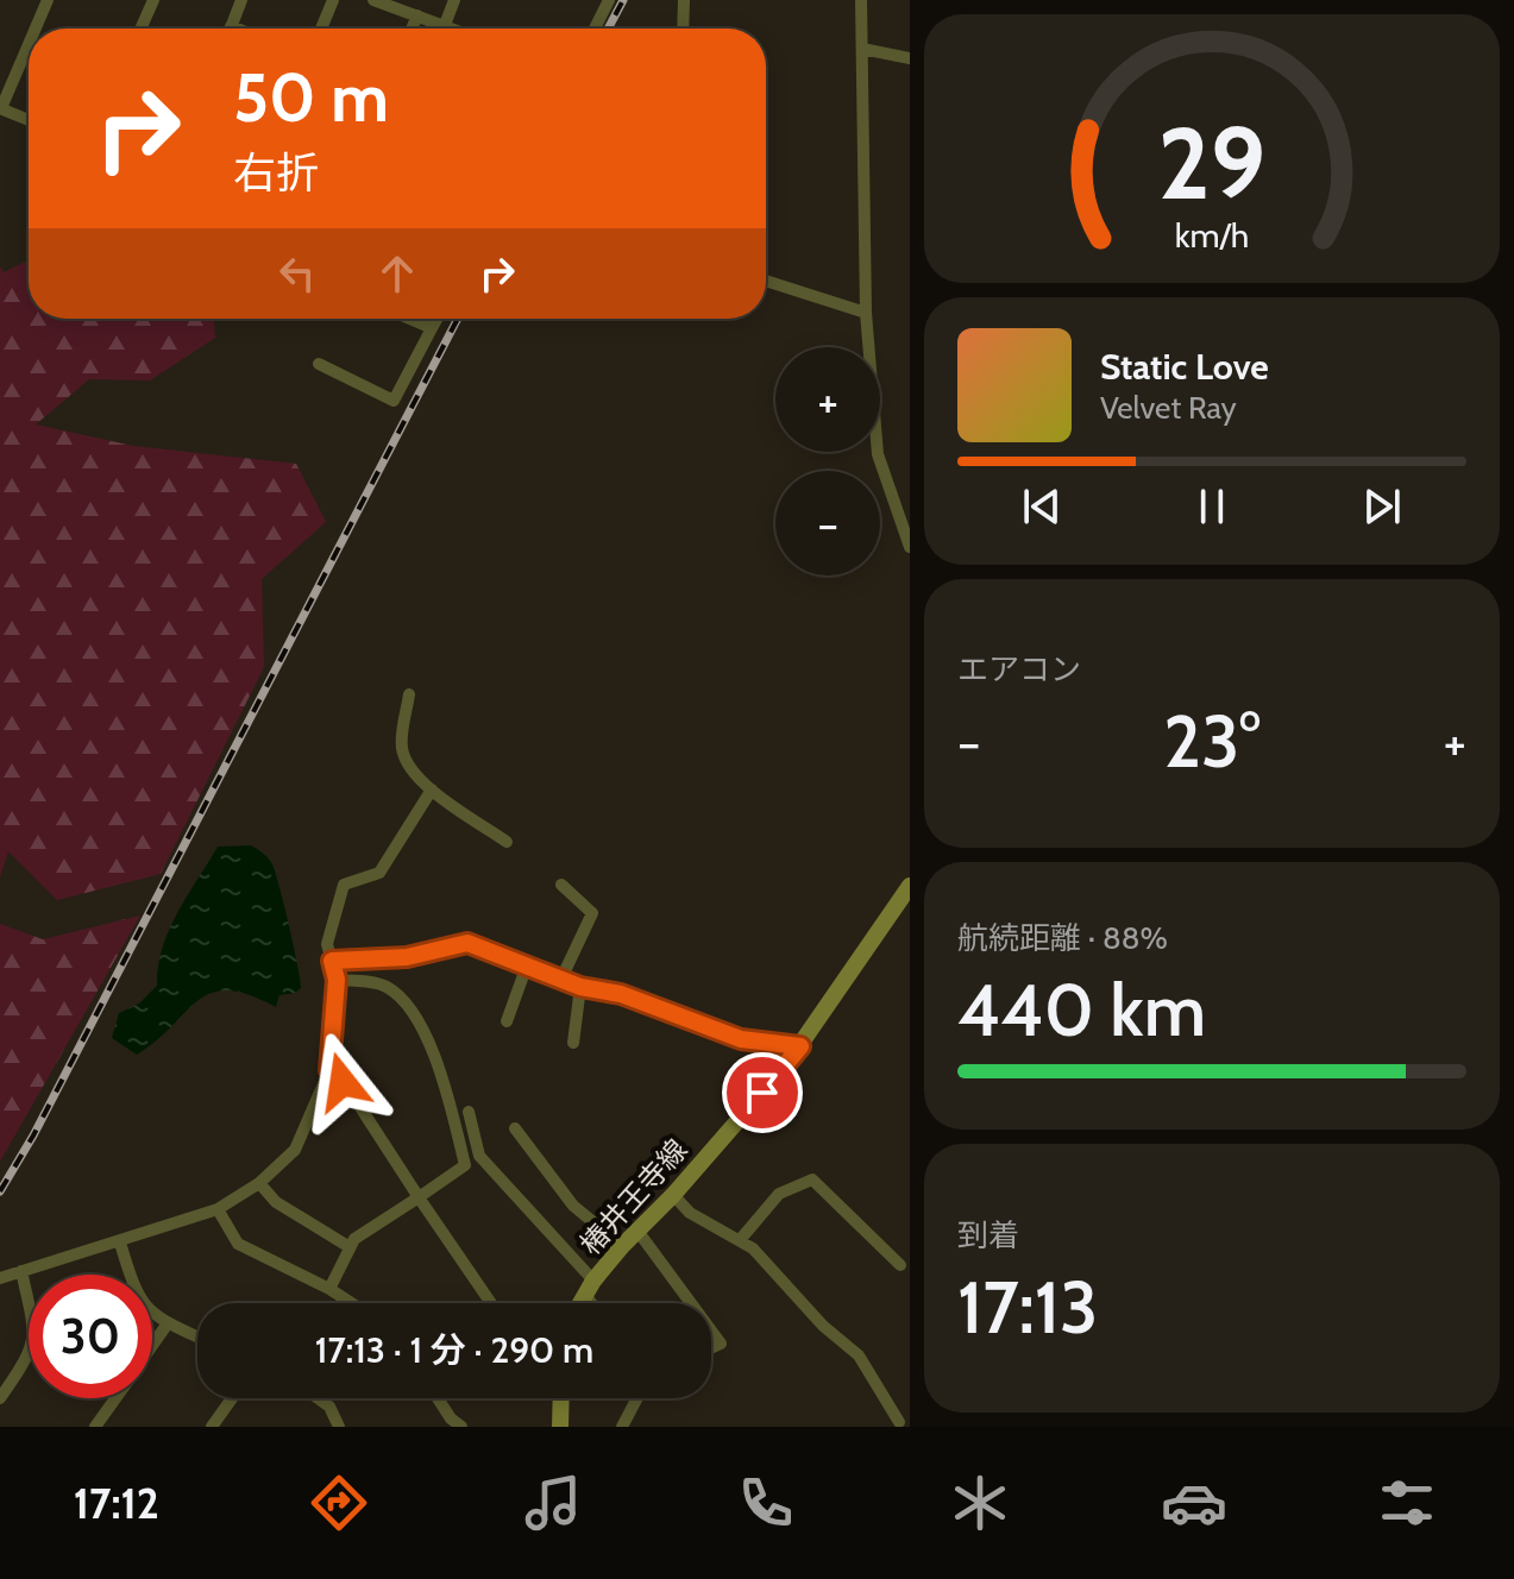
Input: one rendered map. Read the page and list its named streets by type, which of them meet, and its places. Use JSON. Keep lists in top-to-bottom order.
{
  "streets": {
    "main road": ["椿井王寺線"]
  },
  "page": {
    "turn": ["50 m", "右折"],
    "song": ["Static Love", "Velvet Ray"],
    "map_buttons": ["+", "−"],
    "tile": [
      "エアコン",
      ["航続距離 · 88%", "440 km"],
      ["到着", "17:13"]
    ],
    "heat": ["−", "23°", "+"],
    "limit": "30",
    "trip": "17:13 · 1 分 · 290 m",
    "tabs": "17:12",
    "gauge": ["29", "km/h"]
  }
}
